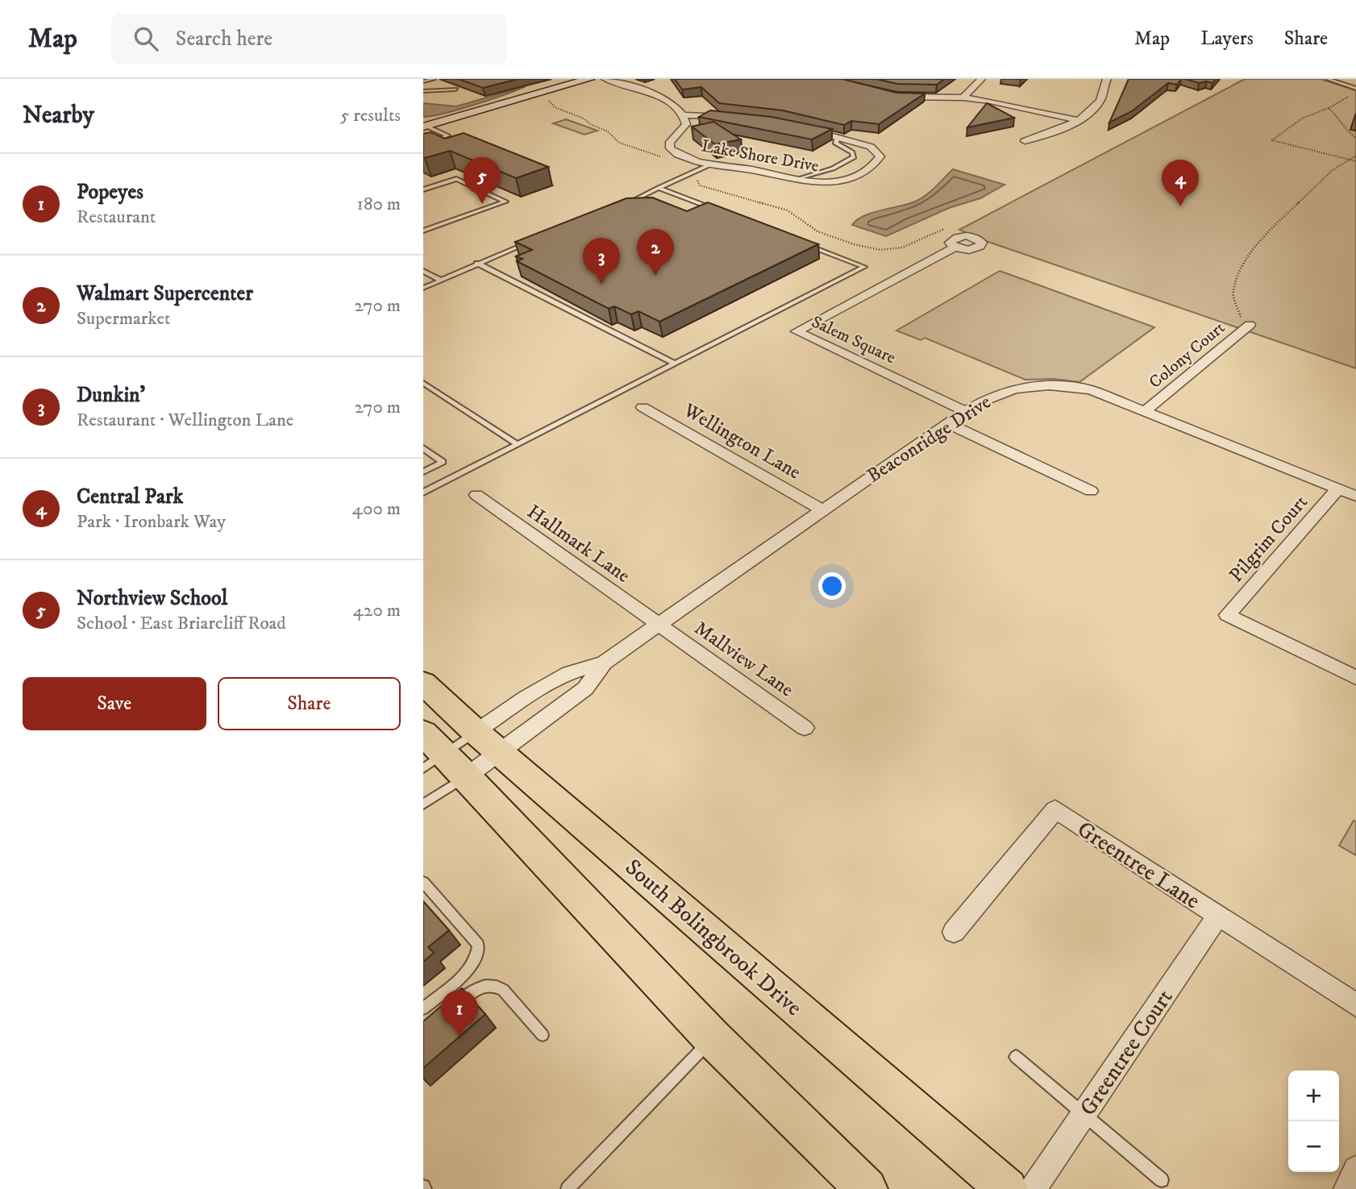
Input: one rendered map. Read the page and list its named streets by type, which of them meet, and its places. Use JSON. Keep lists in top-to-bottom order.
{
  "streets": {
    "main road": ["South Bolingbrook Drive"],
    "street": [
      "Lake Shore Drive",
      "Salem Square",
      "Colony Court",
      "Beaconridge Drive",
      "Wellington Lane",
      "Pilgrim Court",
      "Hallmark Lane",
      "Mallview Lane",
      "Greentree Lane",
      "Greentree Court"
    ]
  },
  "crossings": [
    ["Salem Square", "Beaconridge Drive"],
    ["Colony Court", "Beaconridge Drive"],
    ["Beaconridge Drive", "Wellington Lane"],
    ["Beaconridge Drive", "Pilgrim Court"],
    ["Beaconridge Drive", "Hallmark Lane"],
    ["Beaconridge Drive", "Mallview Lane"],
    ["Beaconridge Drive", "South Bolingbrook Drive"],
    ["Hallmark Lane", "Mallview Lane"],
    ["Greentree Lane", "Greentree Court"]
  ],
  "page": {
    "header": "Map",
    "search": "Search here",
    "nav": ["Map", "Layers", "Share"],
    "heading": ["Nearby", "5 results"],
    "list": [
      {
        "mark": "1",
        "name": "Popeyes",
        "note": "Restaurant",
        "value": "180 m"
      },
      {
        "mark": "2",
        "name": "Walmart Supercenter",
        "note": "Supermarket",
        "value": "270 m"
      },
      {
        "mark": "3",
        "name": "Dunkin'",
        "note": "Restaurant · Wellington Lane",
        "value": "270 m"
      },
      {
        "mark": "4",
        "name": "Central Park",
        "note": "Park · Ironbark Way",
        "value": "400 m"
      },
      {
        "mark": "5",
        "name": "Northview School",
        "note": "School · East Briarcliff Road",
        "value": "420 m"
      }
    ],
    "pins": [
      "5",
      "4",
      "2",
      "3",
      "1"
    ],
    "buttons": ["Save", "Share"],
    "map_buttons": ["+", "−"]
  }
}
